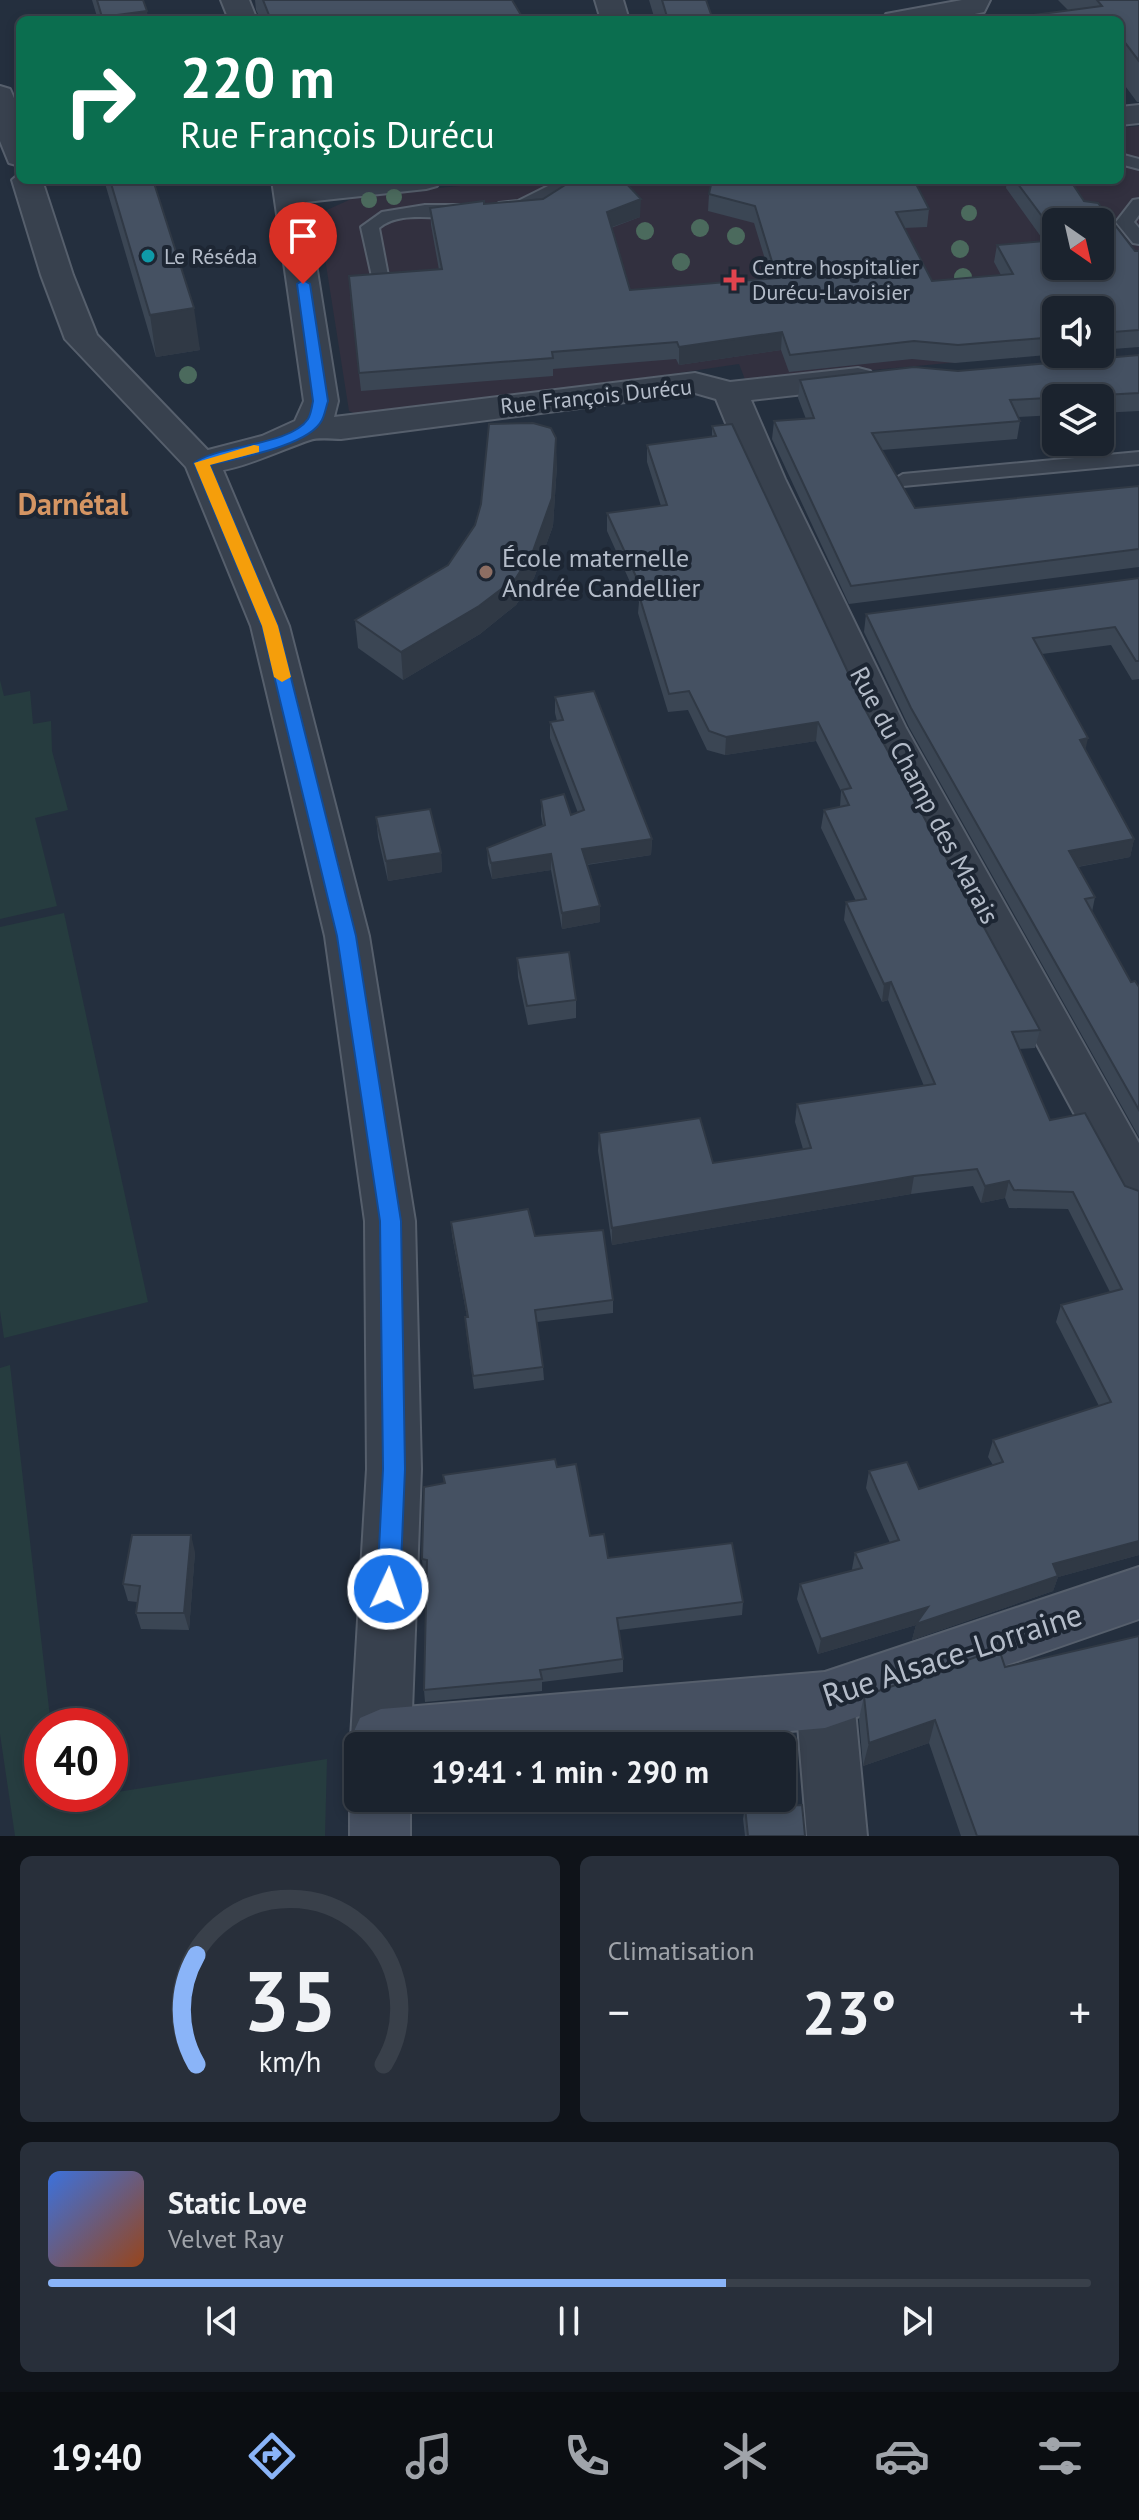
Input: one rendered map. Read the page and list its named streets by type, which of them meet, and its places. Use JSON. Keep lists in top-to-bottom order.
{
  "streets": {
    "main road": ["Rue Alsace-Lorraine"],
    "street": ["Rue François Durécu", "Rue du Champ des Marais"]
  },
  "crossings": [
    ["Rue François Durécu", "Rue du Champ des Marais"]
  ],
  "districts": ["Darnétal"],
  "places": {
    "other": ["Le Réséda", "École maternelle Andrée Candellier"],
    "health": ["Centre hospitalier Durécu-Lavoisier"]
  },
  "north": "bottom right",
  "page": {
    "turn": ["220 m", "Rue François Durécu"],
    "limit": "40",
    "trip": "19:41 · 1 min · 290 m",
    "tile": "Climatisation",
    "heat": ["−", "23°", "+"],
    "song": ["Static Love", "Velvet Ray"],
    "tabs": "19:40",
    "gauge": ["35", "km/h"]
  }
}
